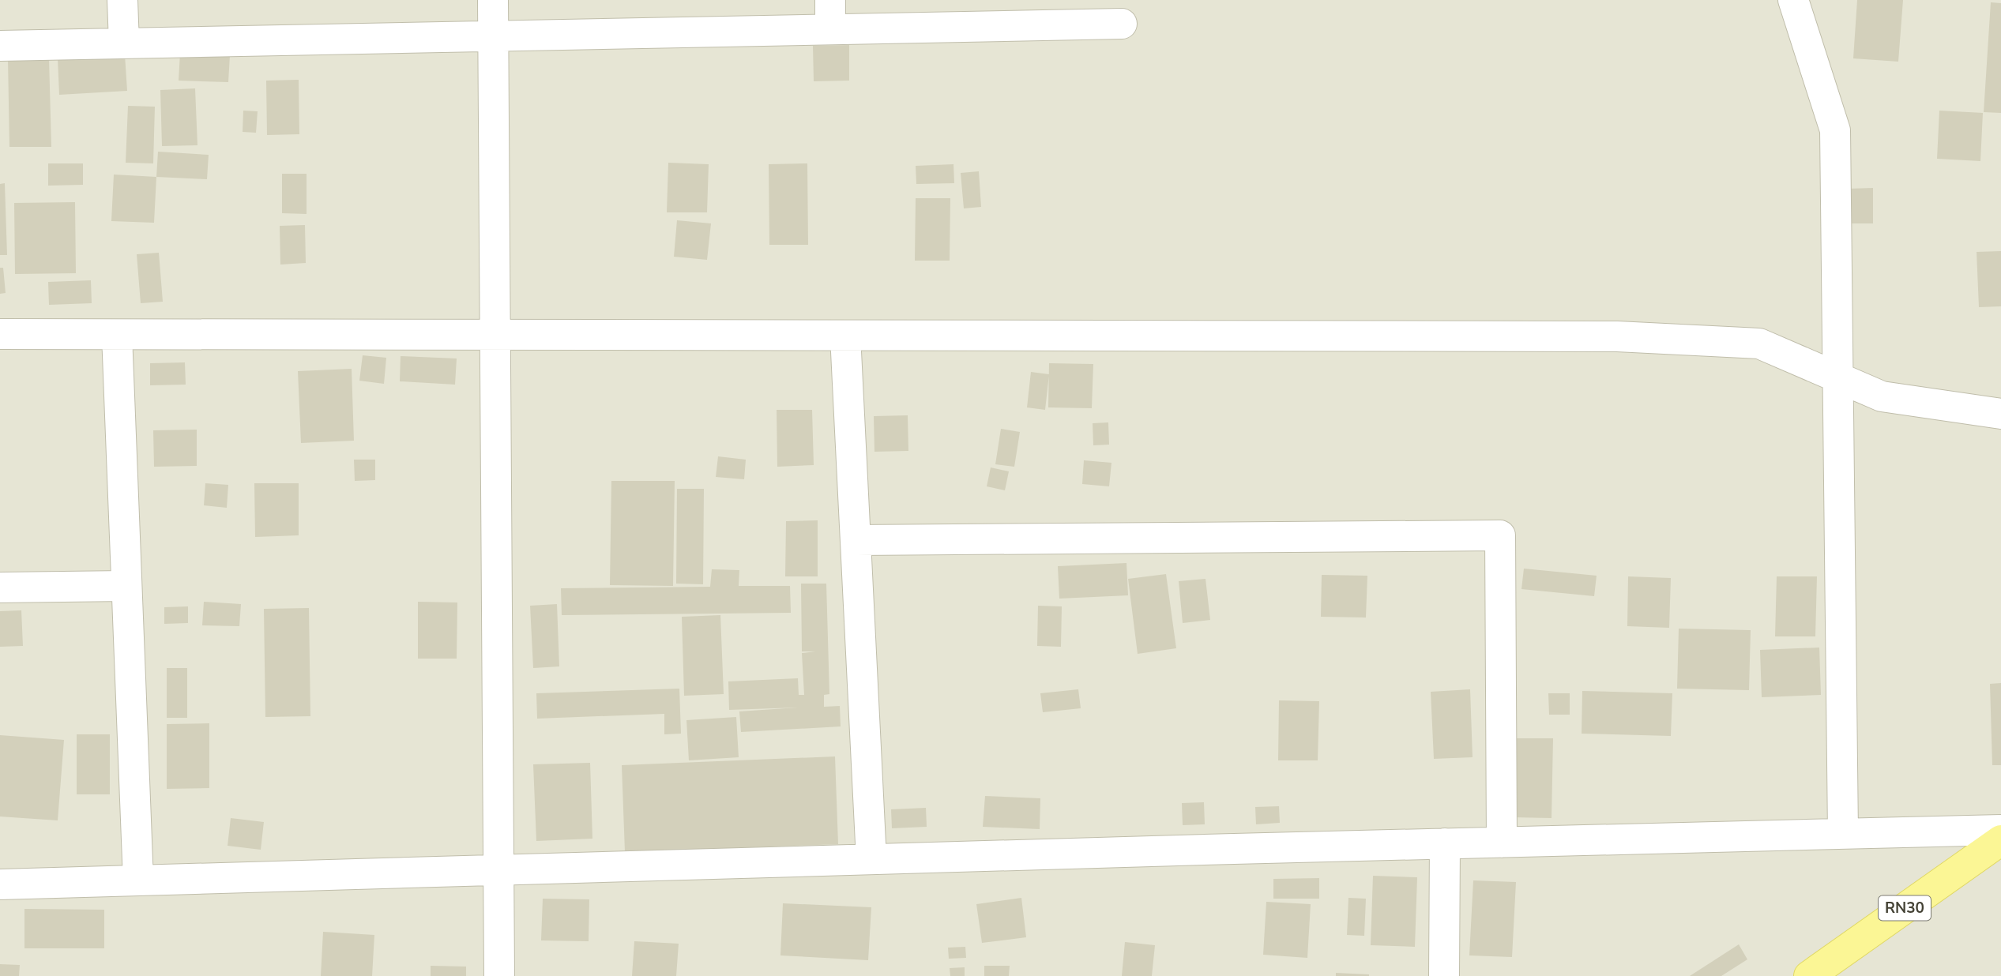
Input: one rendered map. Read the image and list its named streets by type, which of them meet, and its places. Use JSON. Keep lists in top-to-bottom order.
{
  "streets": {
    "main road": ["RN30"]
  }
}
